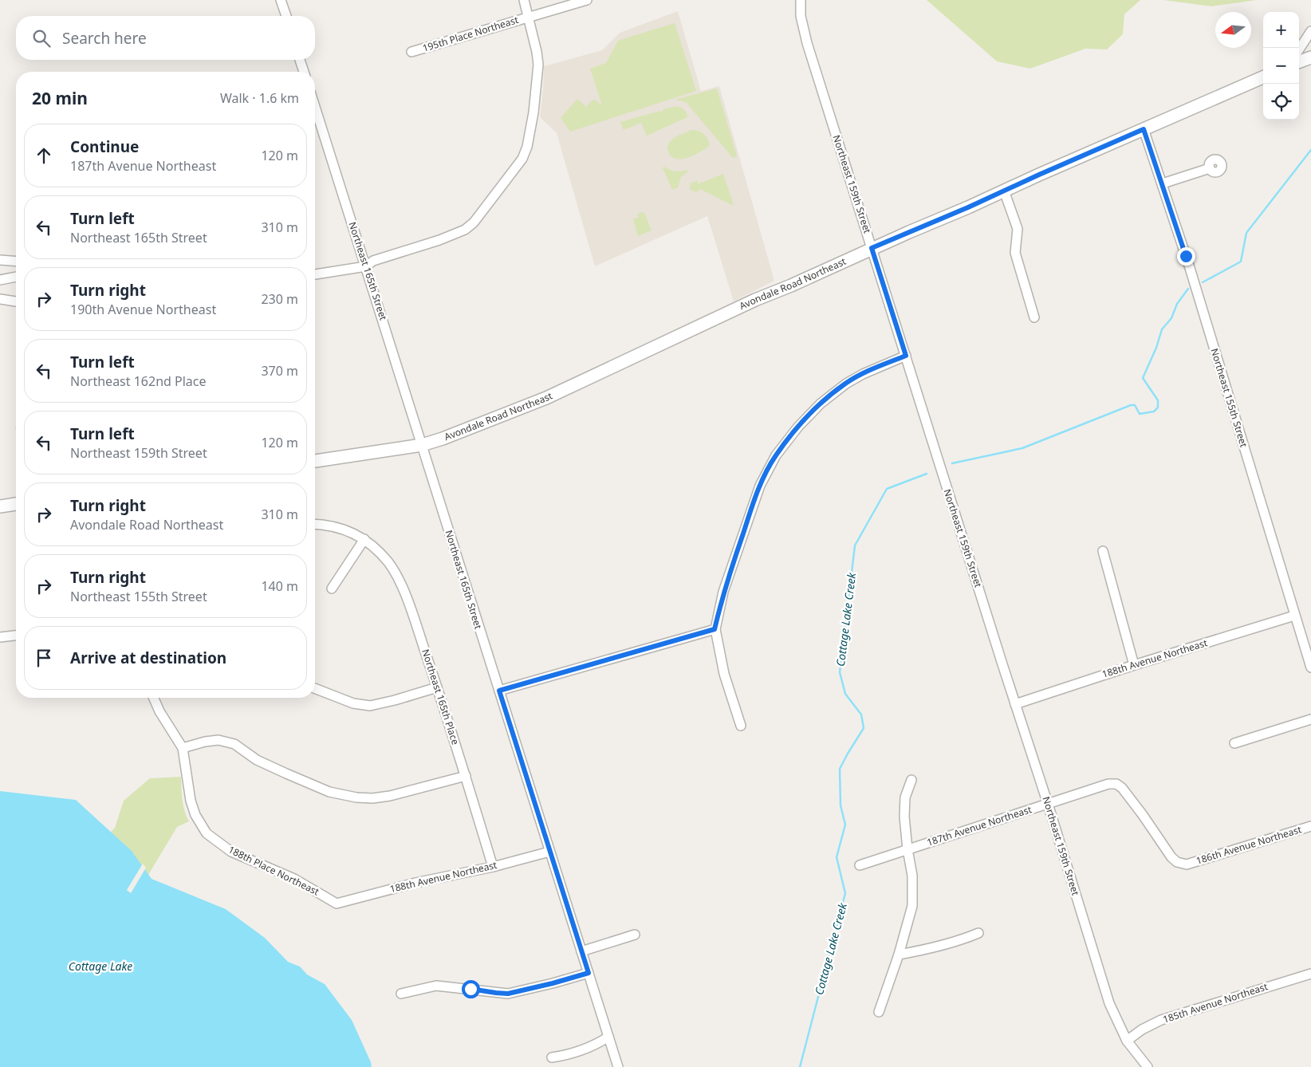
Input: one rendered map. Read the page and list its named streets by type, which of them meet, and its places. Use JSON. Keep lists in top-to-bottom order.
{
  "streets": {
    "main road": ["Avondale Road Northeast"],
    "street": [
      "195th Place Northeast",
      "Northeast 159th Street",
      "Northeast 165th Street",
      "Northeast 155th Street",
      "188th Avenue Northeast",
      "Northeast 165th Place",
      "187th Avenue Northeast",
      "186th Avenue Northeast",
      "188th Place Northeast",
      "185th Avenue Northeast"
    ]
  },
  "crossings": [
    ["Northeast 159th Street", "Avondale Road Northeast"],
    ["Northeast 159th Street", "188th Avenue Northeast"],
    ["Northeast 159th Street", "187th Avenue Northeast"],
    ["Northeast 159th Street", "185th Avenue Northeast"],
    ["Northeast 165th Street", "Avondale Road Northeast"],
    ["Northeast 165th Street", "188th Avenue Northeast"],
    ["Avondale Road Northeast", "Northeast 155th Street"],
    ["Northeast 155th Street", "188th Avenue Northeast"],
    ["188th Avenue Northeast", "Northeast 165th Place"],
    ["188th Avenue Northeast", "188th Place Northeast"],
    ["187th Avenue Northeast", "186th Avenue Northeast"]
  ],
  "water": ["Cottage Lake Creek", "Cottage Lake"],
  "north": "left",
  "page": {
    "map_buttons": ["+", "−"],
    "search": "Search here",
    "heading": ["20 min", "Walk · 1.6 km"],
    "list": [
      ["Continue", "187th Avenue Northeast", "120 m"],
      ["Turn left", "Northeast 165th Street", "310 m"],
      ["Turn right", "190th Avenue Northeast", "230 m"],
      ["Turn left", "Northeast 162nd Place", "370 m"],
      ["Turn left", "Northeast 159th Street", "120 m"],
      ["Turn right", "Avondale Road Northeast", "310 m"],
      ["Turn right", "Northeast 155th Street", "140 m"],
      "Arrive at destination"
    ]
  }
}
